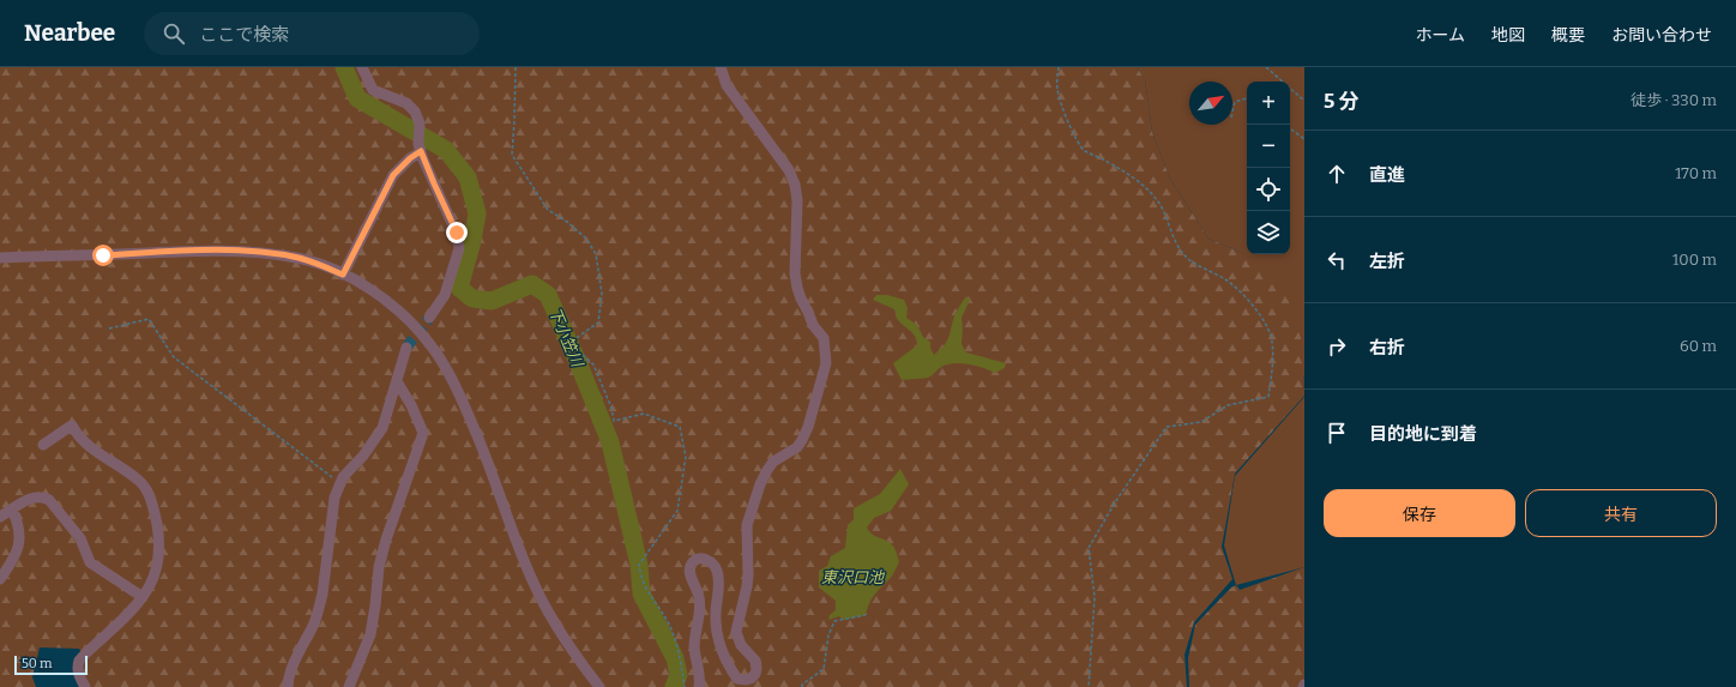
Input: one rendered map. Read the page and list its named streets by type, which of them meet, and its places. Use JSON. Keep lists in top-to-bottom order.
{
  "water": ["下小笠川", "東沢口池"],
  "scale_bar": "50 m",
  "north": "top right",
  "page": {
    "header": "Nearbee",
    "search": "ここで検索",
    "nav": [
      "ホーム",
      "地図",
      "概要",
      "お問い合わせ"
    ],
    "heading": ["5 分", "徒歩 · 330 m"],
    "map_buttons": ["+", "−"],
    "list": [
      ["直進", "170 m"],
      ["左折", "100 m"],
      ["右折", "60 m"],
      "目的地に到着"
    ],
    "buttons": ["保存", "共有"],
    "scale": "50 m"
  }
}
